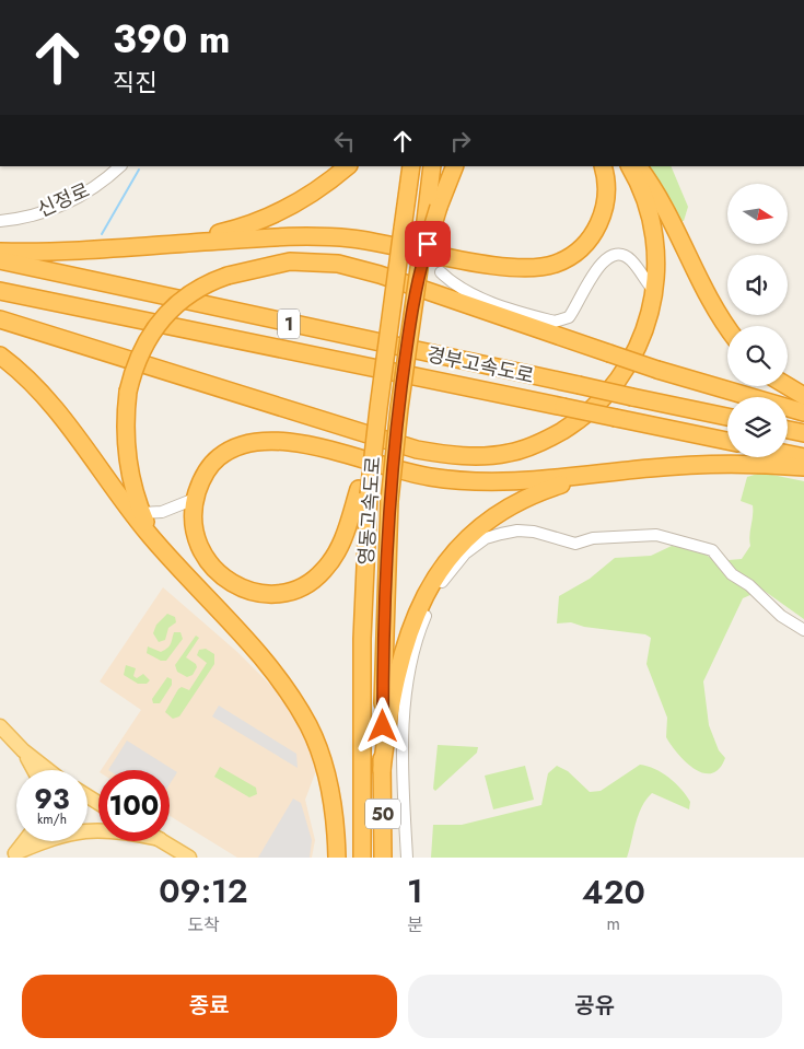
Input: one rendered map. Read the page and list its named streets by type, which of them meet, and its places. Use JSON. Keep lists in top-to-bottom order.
{
  "streets": {
    "highway": [
      "1",
      "경부고속도로",
      "영동고속도로",
      "50"
    ],
    "street": ["신정로"]
  },
  "north": "right",
  "page": {
    "turn": ["390 m", "직진"],
    "speed": "93 km/h",
    "limit": "100",
    "eta": [
      "09:12",
      "도착",
      "1",
      "분",
      "420",
      "m"
    ],
    "buttons": ["종료", "공유"]
  }
}
